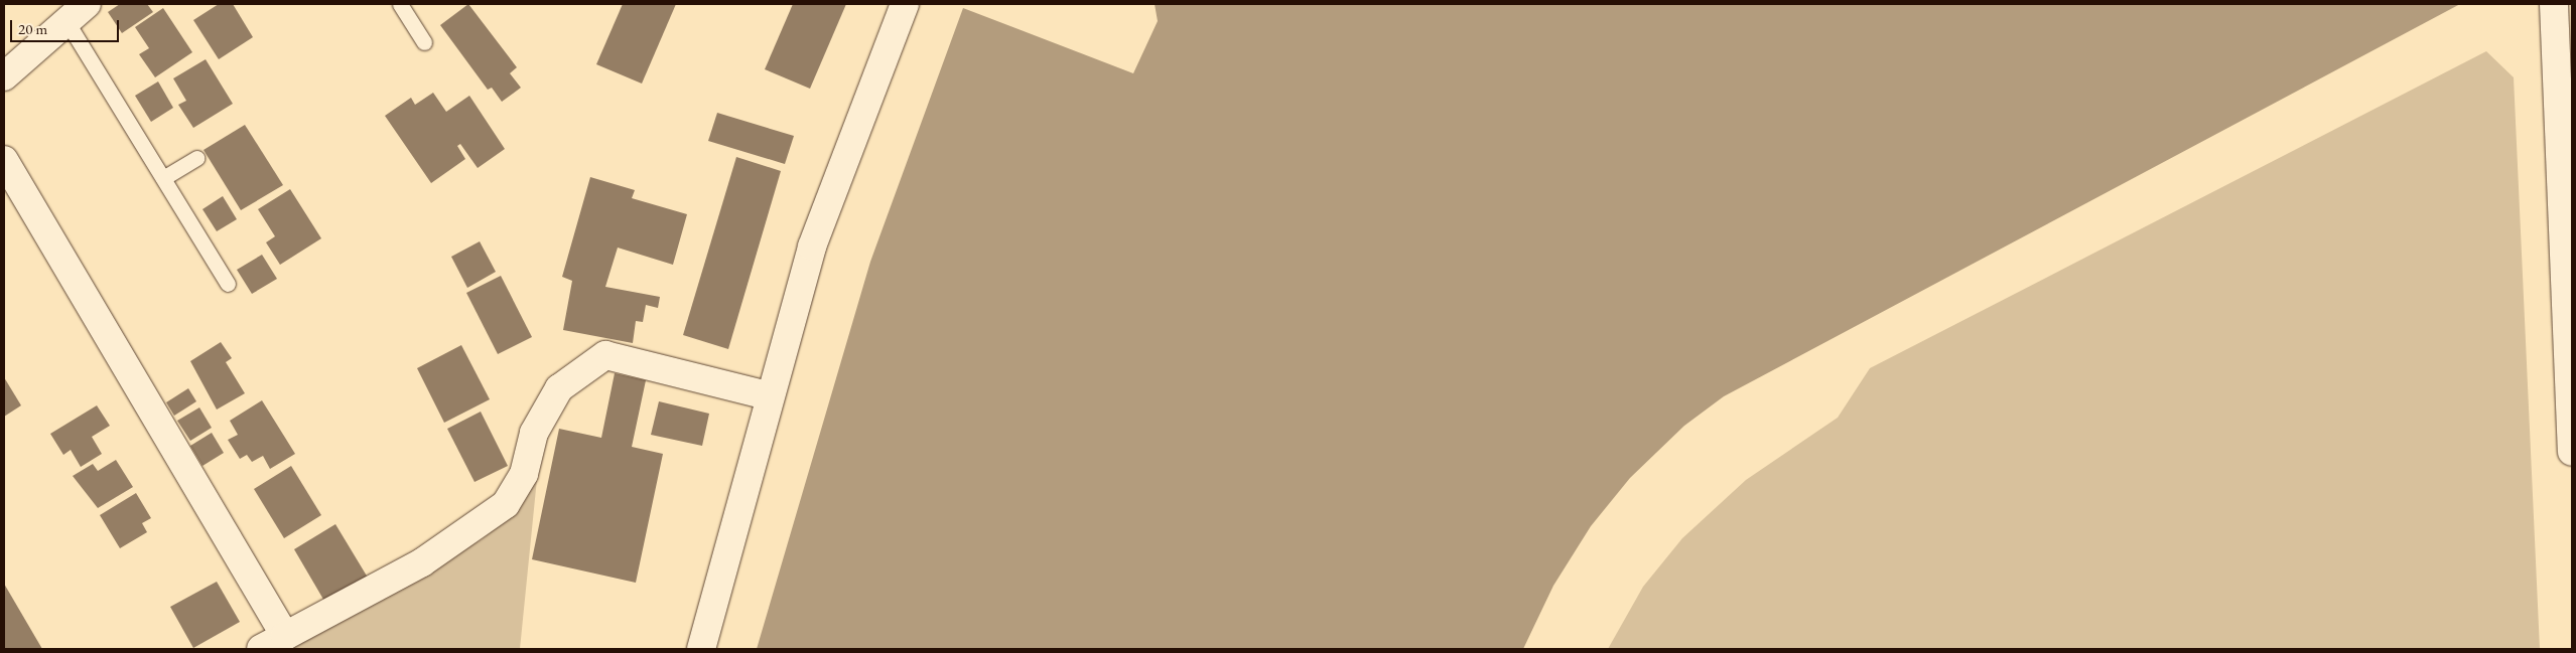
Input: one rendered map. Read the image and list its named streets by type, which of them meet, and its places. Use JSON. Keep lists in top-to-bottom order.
{
  "scale_bar": "20 m"
}
